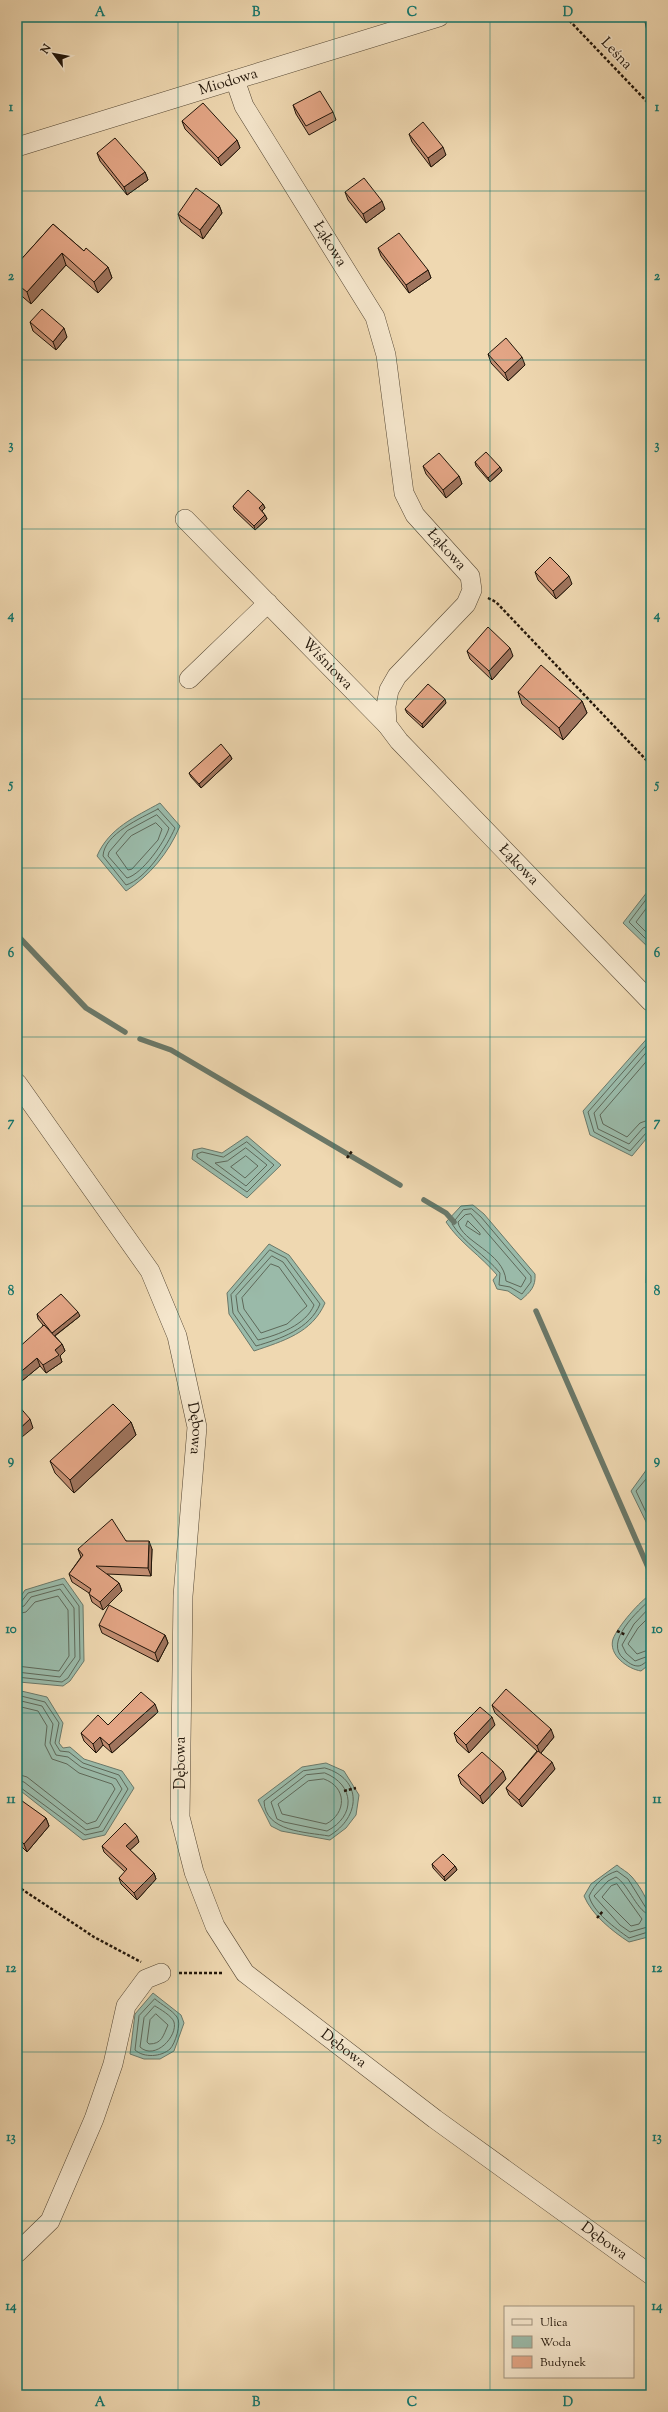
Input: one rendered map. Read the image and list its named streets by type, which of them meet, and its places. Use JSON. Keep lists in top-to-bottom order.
{
  "streets": {
    "street": [
      "Miodowa",
      "Łąkowa",
      "Wiśniowa",
      "Dębowa"
    ],
    "path": ["Leśna"]
  },
  "crossings": [
    ["Miodowa", "Łąkowa"],
    ["Łąkowa", "Wiśniowa"]
  ],
  "legend": ["Ulica", "Woda", "Budynek"],
  "north": "top left",
  "grid": {
    "columns": [
      "A",
      "B",
      "C",
      "D"
    ],
    "rows": [
      "1",
      "2",
      "3",
      "4",
      "5",
      "6",
      "7",
      "8",
      "9",
      "10",
      "11",
      "12",
      "13",
      "14"
    ]
  }
}
